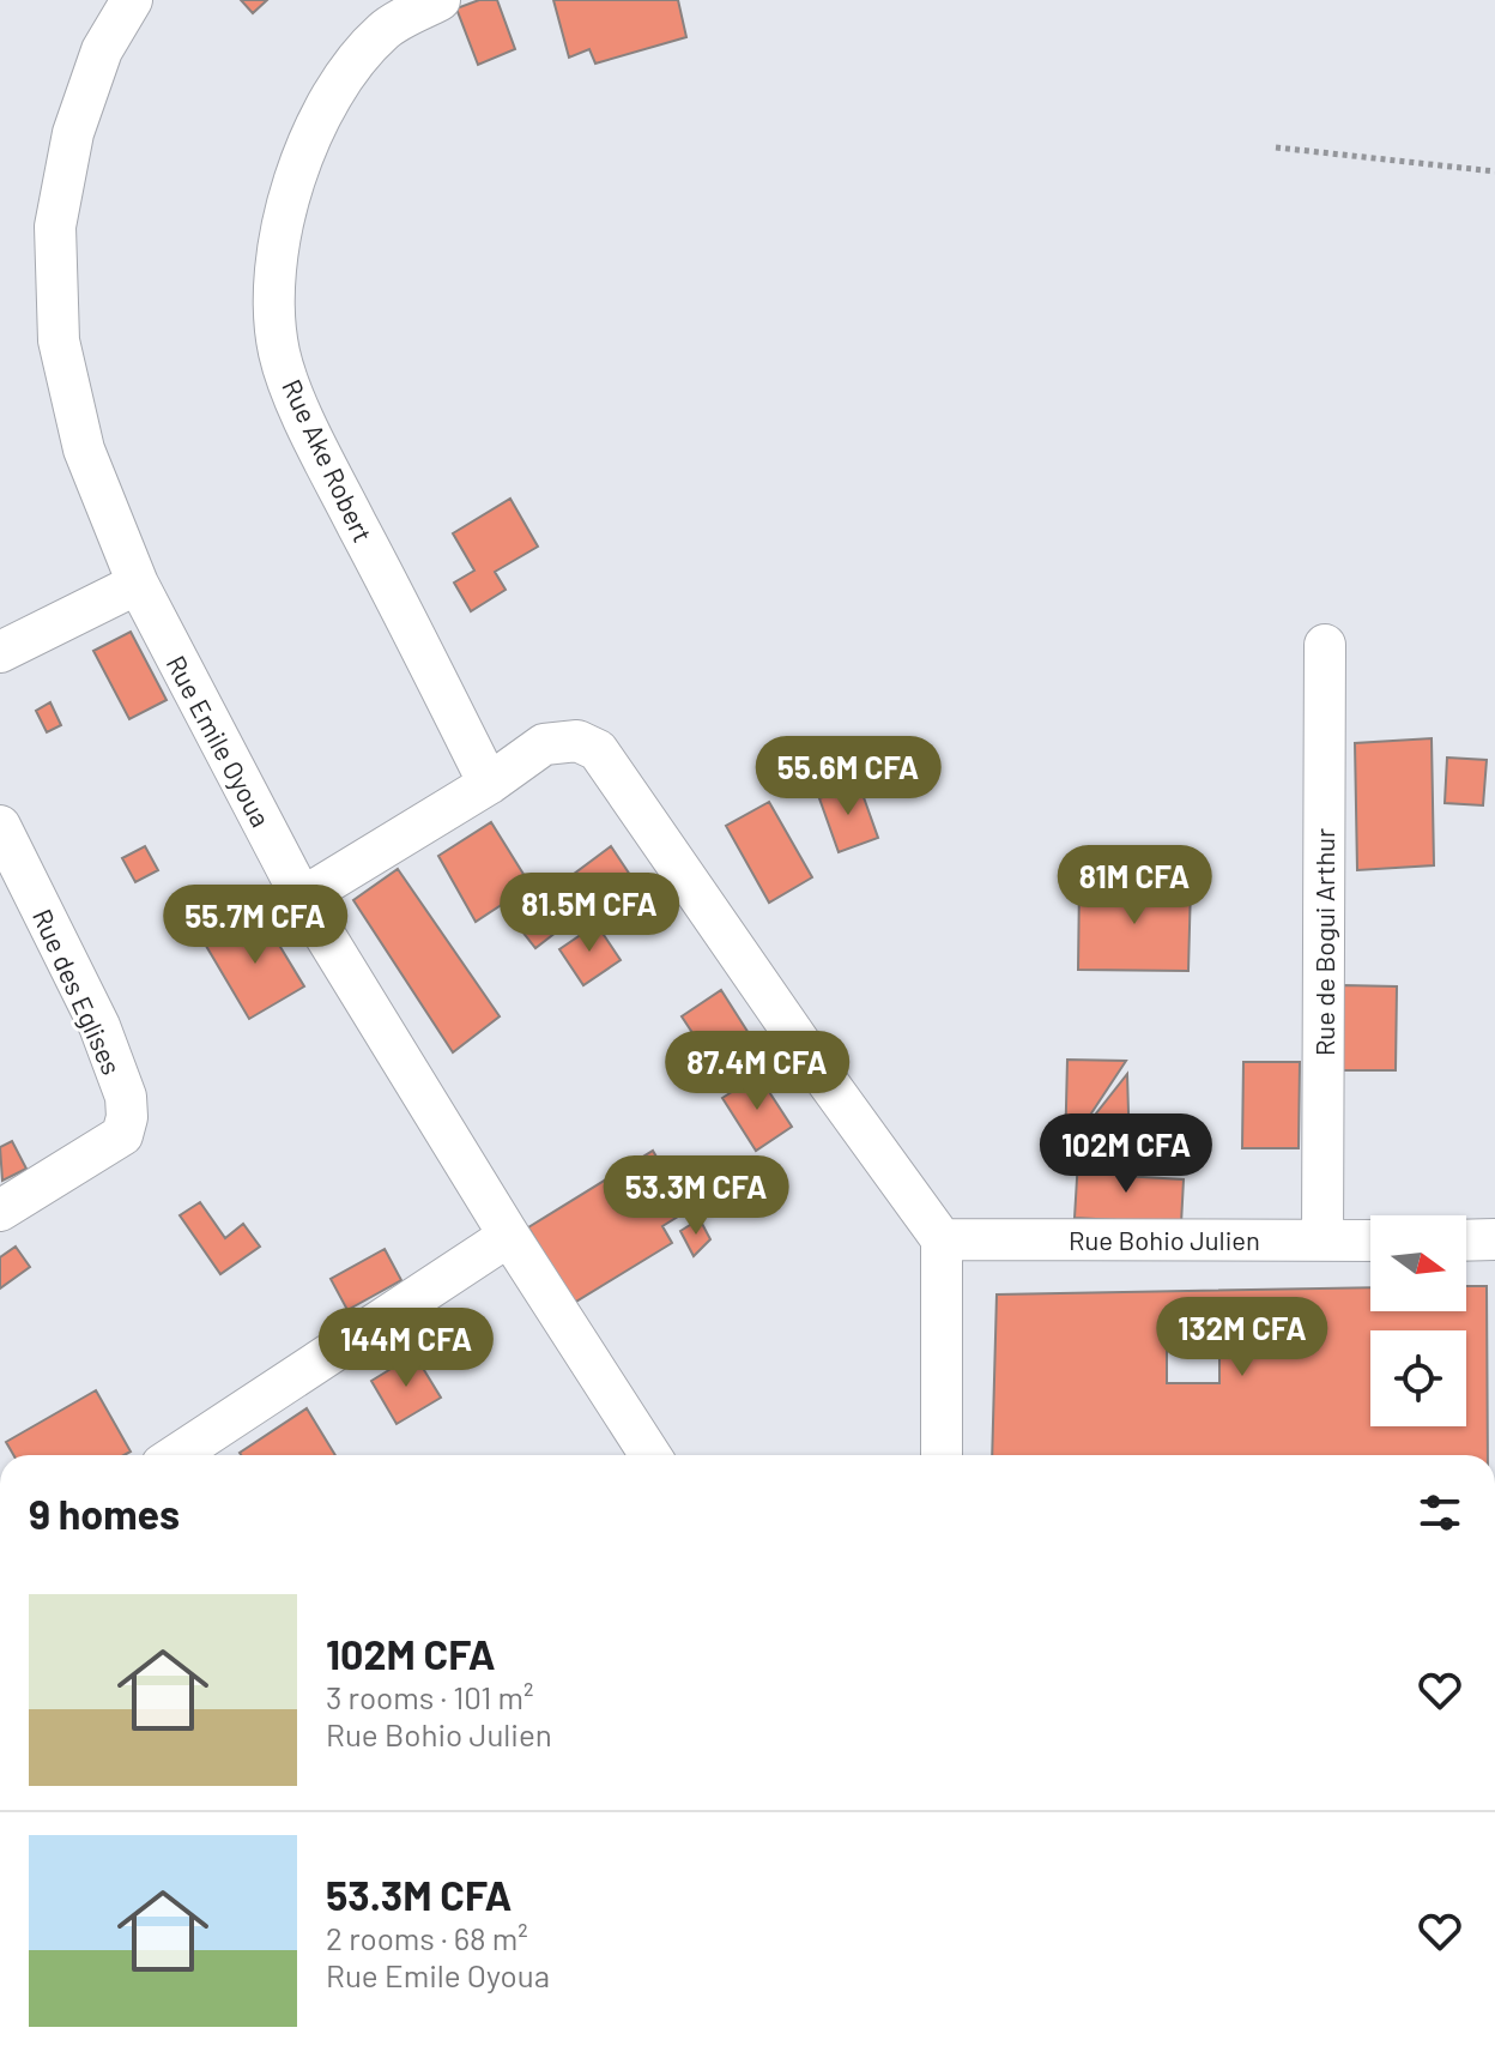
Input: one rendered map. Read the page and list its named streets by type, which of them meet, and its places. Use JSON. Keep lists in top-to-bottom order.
{
  "streets": {
    "street": [
      "Rue Ake Robert",
      "Rue Emile Oyoua",
      "Rue de Bogui Arthur",
      "Rue des Eglises",
      "Rue Bohio Julien"
    ]
  },
  "crossings": [
    ["Rue de Bogui Arthur", "Rue Bohio Julien"]
  ],
  "north": "right",
  "page": {
    "price": [
      "55.6M CFA",
      "81M CFA",
      "81.5M CFA",
      "55.7M CFA",
      "87.4M CFA",
      "102M CFA",
      "53.3M CFA",
      "132M CFA",
      "144M CFA"
    ],
    "heading": "9 homes",
    "list": [
      {
        "name": "102M CFA",
        "note": "3 rooms · 101 m² · Rue Bohio Julien"
      },
      {
        "name": "53.3M CFA",
        "note": "2 rooms · 68 m² · Rue Emile Oyoua"
      }
    ]
  }
}
